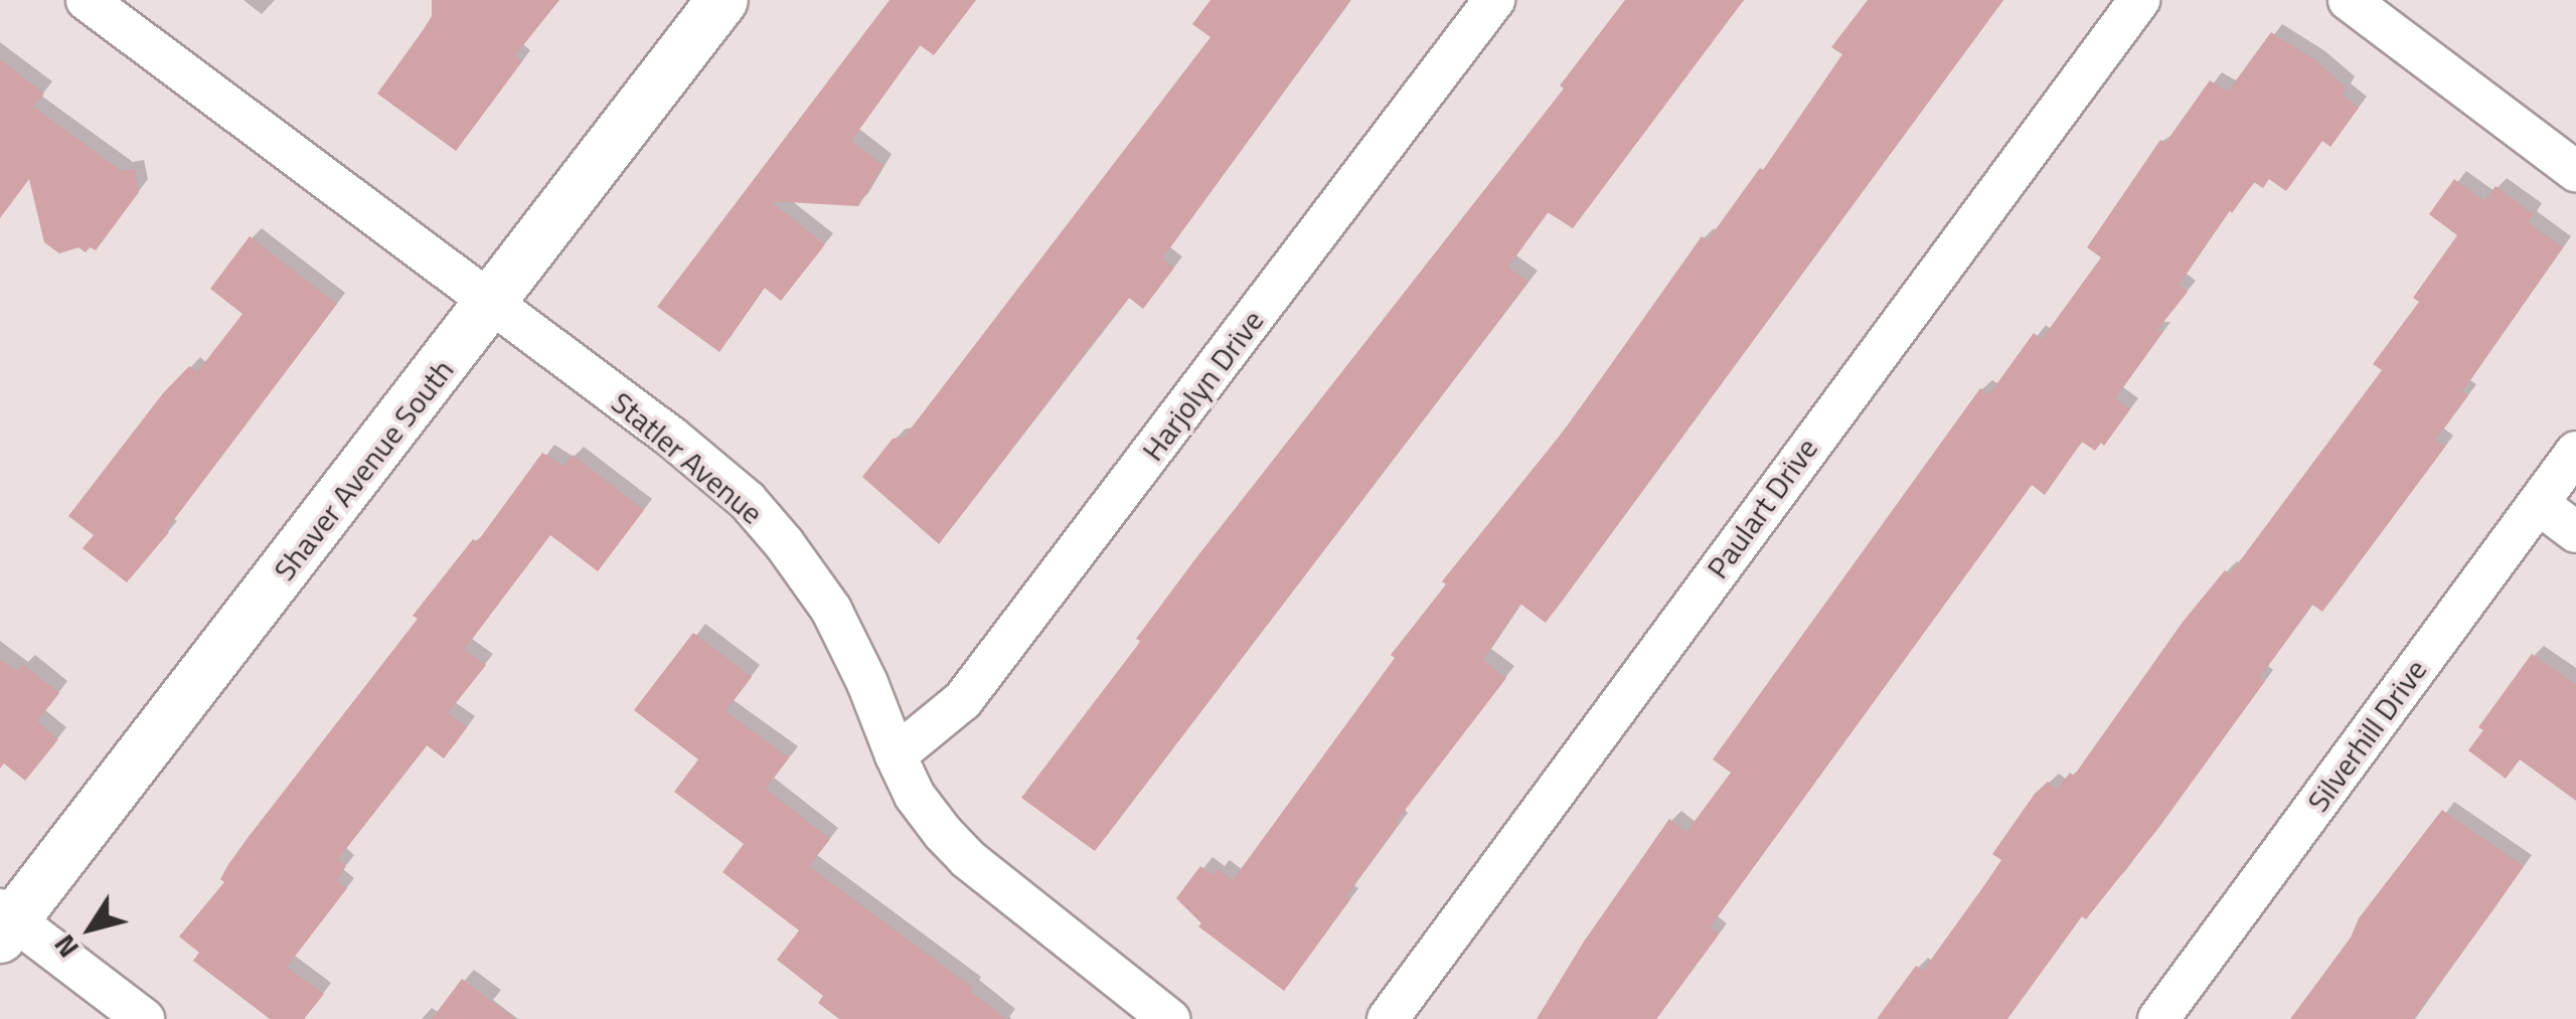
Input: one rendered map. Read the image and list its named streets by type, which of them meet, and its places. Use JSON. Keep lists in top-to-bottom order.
{
  "streets": {
    "street": [
      "Harjolyn Drive",
      "Statler Avenue",
      "Shaver Avenue South",
      "Paulart Drive",
      "Silverhill Drive"
    ]
  },
  "crossings": [
    ["Harjolyn Drive", "Statler Avenue"],
    ["Statler Avenue", "Shaver Avenue South"]
  ],
  "north": "bottom left"
}
